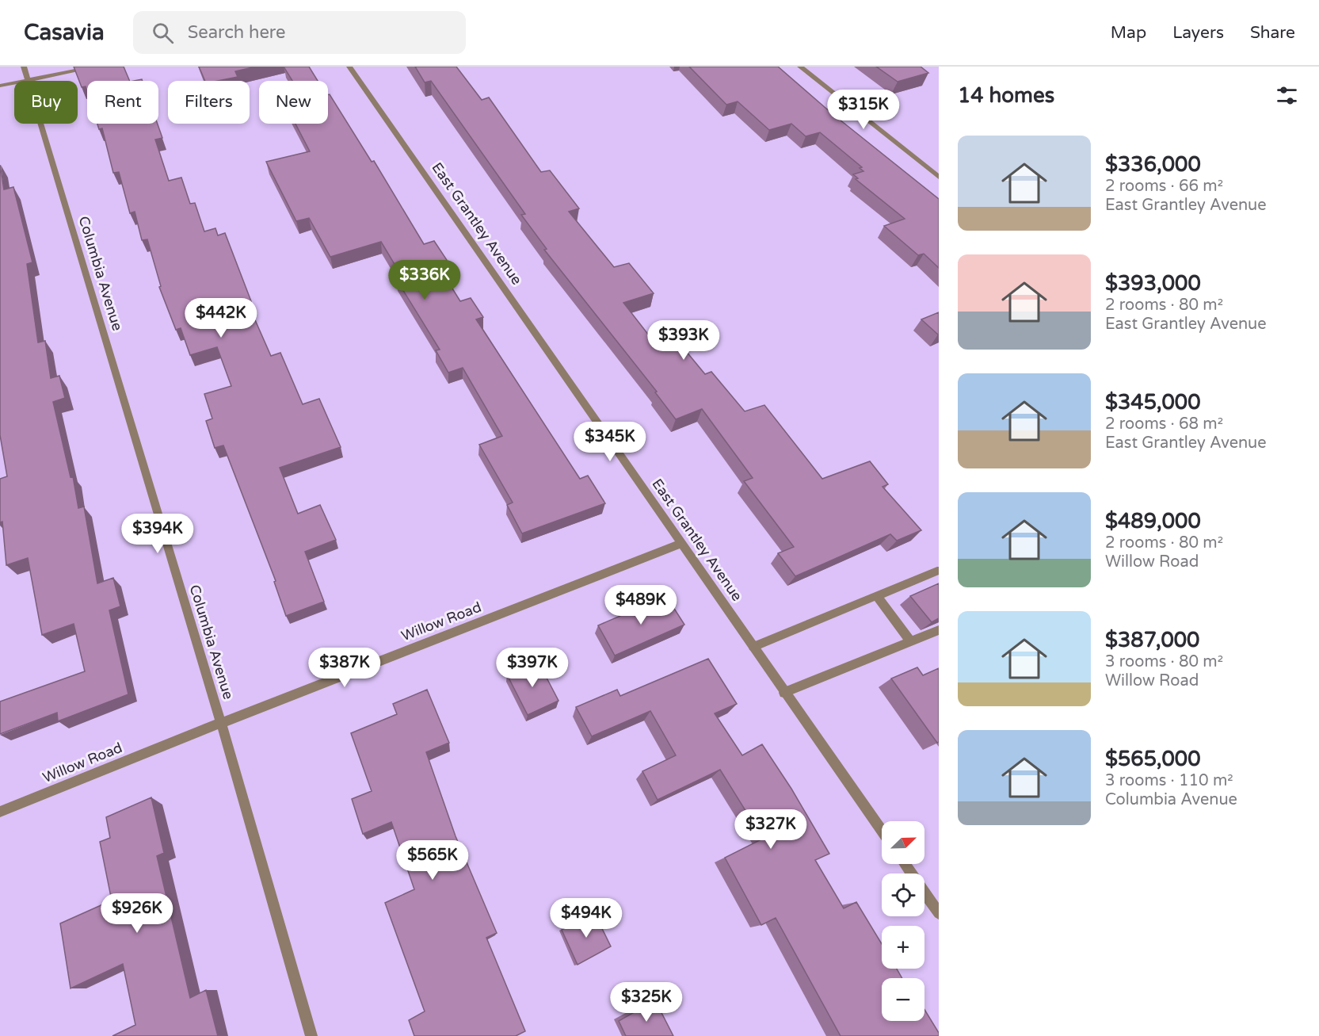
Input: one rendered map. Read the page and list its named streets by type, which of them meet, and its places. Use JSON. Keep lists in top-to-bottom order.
{
  "streets": {
    "street": ["East Grantley Avenue", "Columbia Avenue", "Willow Road"]
  },
  "crossings": [
    ["East Grantley Avenue", "Willow Road"],
    ["Columbia Avenue", "Willow Road"]
  ],
  "north": "top right",
  "page": {
    "header": "Casavia",
    "search": "Search here",
    "nav": ["Map", "Layers", "Share"],
    "heading": "14 homes",
    "chip": [
      "Buy",
      "Rent",
      "Filters",
      "New"
    ],
    "price": [
      "$315K",
      "$336K",
      "$442K",
      "$393K",
      "$345K",
      "$394K",
      "$489K",
      "$387K",
      "$397K",
      "$327K",
      "$565K",
      "$926K",
      "$494K",
      "$325K"
    ],
    "list": [
      {
        "name": "$336,000",
        "note": "2 rooms · 66 m² · East Grantley Avenue"
      },
      {
        "name": "$393,000",
        "note": "2 rooms · 80 m² · East Grantley Avenue"
      },
      {
        "name": "$345,000",
        "note": "2 rooms · 68 m² · East Grantley Avenue"
      },
      {
        "name": "$489,000",
        "note": "2 rooms · 80 m² · Willow Road"
      },
      {
        "name": "$387,000",
        "note": "3 rooms · 80 m² · Willow Road"
      },
      {
        "name": "$565,000",
        "note": "3 rooms · 110 m² · Columbia Avenue"
      }
    ],
    "map_buttons": ["+", "−"]
  }
}
